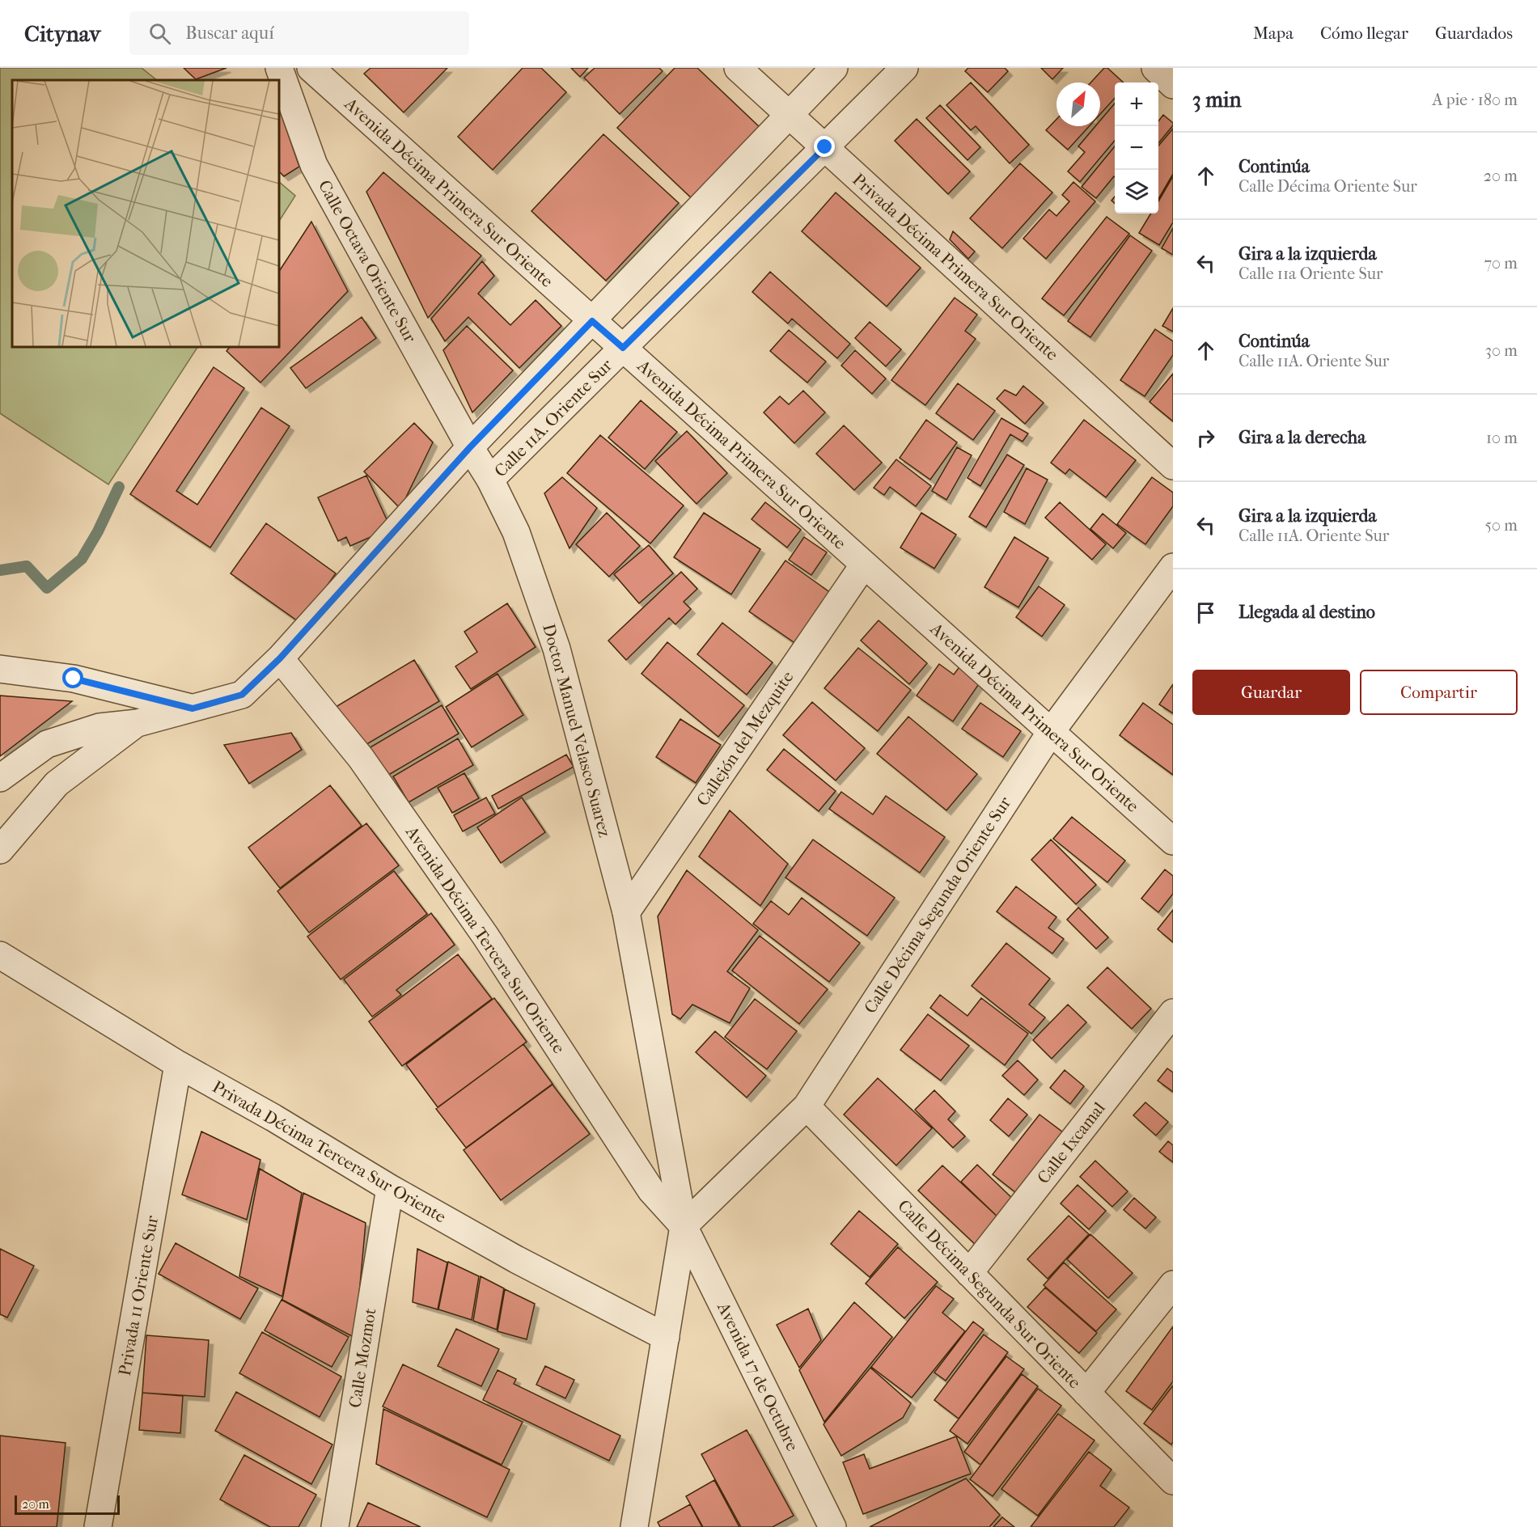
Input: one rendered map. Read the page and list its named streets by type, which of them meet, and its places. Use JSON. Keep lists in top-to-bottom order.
{
  "streets": {
    "street": [
      "Avenida Décima Primera Sur Oriente",
      "Calle Octava Oriente Sur",
      "Privada Décima Primera Sur Oriente",
      "Calle 11A. Oriente Sur",
      "Doctor Manuel Velasco Suarez",
      "Callejón del Mezquite",
      "Calle Décima Segunda Oriente Sur",
      "Avenida Décima Tercera Sur Oriente",
      "Calle Ixcamal",
      "Privada Décima Tercera Sur Oriente",
      "Calle Décima Segunda Sur Oriente",
      "Privada 11 Oriente Sur",
      "Calle Mozmot",
      "Avenida 17 de Octubre"
    ]
  },
  "crossings": [
    ["Avenida Décima Primera Sur Oriente", "Calle 11A. Oriente Sur"],
    ["Avenida Décima Primera Sur Oriente", "Callejón del Mezquite"],
    ["Avenida Décima Primera Sur Oriente", "Calle Décima Segunda Oriente Sur"],
    ["Calle Octava Oriente Sur", "Doctor Manuel Velasco Suarez"],
    ["Privada Décima Primera Sur Oriente", "Calle 11A. Oriente Sur"],
    ["Calle 11A. Oriente Sur", "Doctor Manuel Velasco Suarez"],
    ["Doctor Manuel Velasco Suarez", "Callejón del Mezquite"],
    ["Doctor Manuel Velasco Suarez", "Calle Décima Segunda Oriente Sur"],
    ["Doctor Manuel Velasco Suarez", "Avenida Décima Tercera Sur Oriente"],
    ["Doctor Manuel Velasco Suarez", "Avenida 17 de Octubre"],
    ["Calle Décima Segunda Oriente Sur", "Avenida Décima Tercera Sur Oriente"],
    ["Calle Décima Segunda Oriente Sur", "Calle Décima Segunda Sur Oriente"],
    ["Calle Décima Segunda Oriente Sur", "Avenida 17 de Octubre"],
    ["Avenida Décima Tercera Sur Oriente", "Avenida 17 de Octubre"],
    ["Calle Ixcamal", "Calle Décima Segunda Sur Oriente"],
    ["Privada Décima Tercera Sur Oriente", "Privada 11 Oriente Sur"],
    ["Privada Décima Tercera Sur Oriente", "Calle Mozmot"]
  ],
  "scale_bar": "20 m",
  "north": "top right",
  "page": {
    "header": "Citynav",
    "search": "Buscar aquí",
    "nav": ["Mapa", "Cómo llegar", "Guardados"],
    "heading": ["3 min", "A pie · 180 m"],
    "map_buttons": ["+", "−"],
    "list": [
      ["Continúa", "Calle Décima Oriente Sur", "20 m"],
      ["Gira a la izquierda", "Calle 11a Oriente Sur", "70 m"],
      ["Continúa", "Calle 11A. Oriente Sur", "30 m"],
      ["Gira a la derecha", "10 m"],
      ["Gira a la izquierda", "Calle 11A. Oriente Sur", "50 m"],
      "Llegada al destino"
    ],
    "buttons": ["Guardar", "Compartir"],
    "scale": "20 m"
  }
}
